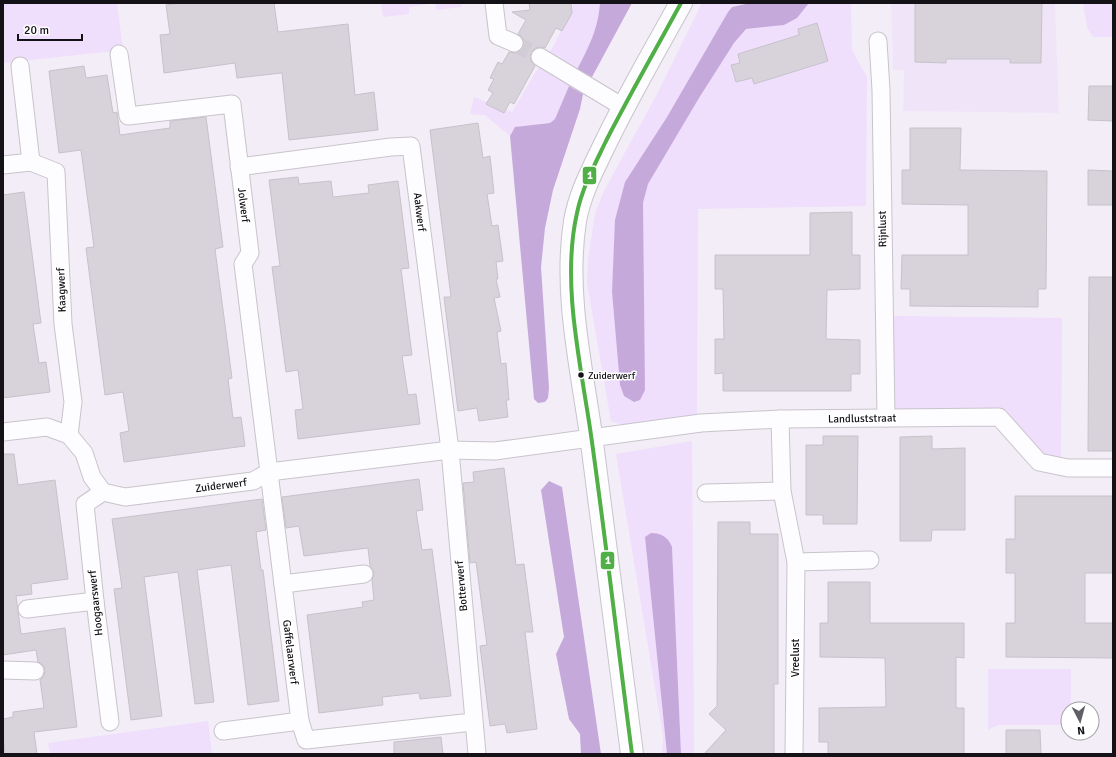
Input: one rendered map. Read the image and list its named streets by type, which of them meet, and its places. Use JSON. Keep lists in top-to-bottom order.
{
  "streets": {
    "street": [
      "Jolwerf",
      "Aakwerf",
      "Rijnlust",
      "Kaagwerf",
      "Landluststraat",
      "Zuiderwerf",
      "Botterwerf",
      "Hoogaarswerf",
      "Gaffelaarwerf",
      "Vreelust"
    ]
  },
  "crossings": [
    ["Jolwerf", "Aakwerf"],
    ["Jolwerf", "Zuiderwerf"],
    ["Jolwerf", "Gaffelaarwerf"],
    ["Aakwerf", "Zuiderwerf"],
    ["Aakwerf", "Botterwerf"],
    ["Rijnlust", "Landluststraat"],
    ["Landluststraat", "Zuiderwerf"],
    ["Landluststraat", "Vreelust"],
    ["Zuiderwerf", "Botterwerf"],
    ["Zuiderwerf", "Hoogaarswerf"],
    ["Zuiderwerf", "Gaffelaarwerf"],
    ["Botterwerf", "Gaffelaarwerf"]
  ],
  "places": ["Zuiderwerf"],
  "lines": ["transit line 1"],
  "scale_bar": "20 m",
  "north": "bottom"
}
